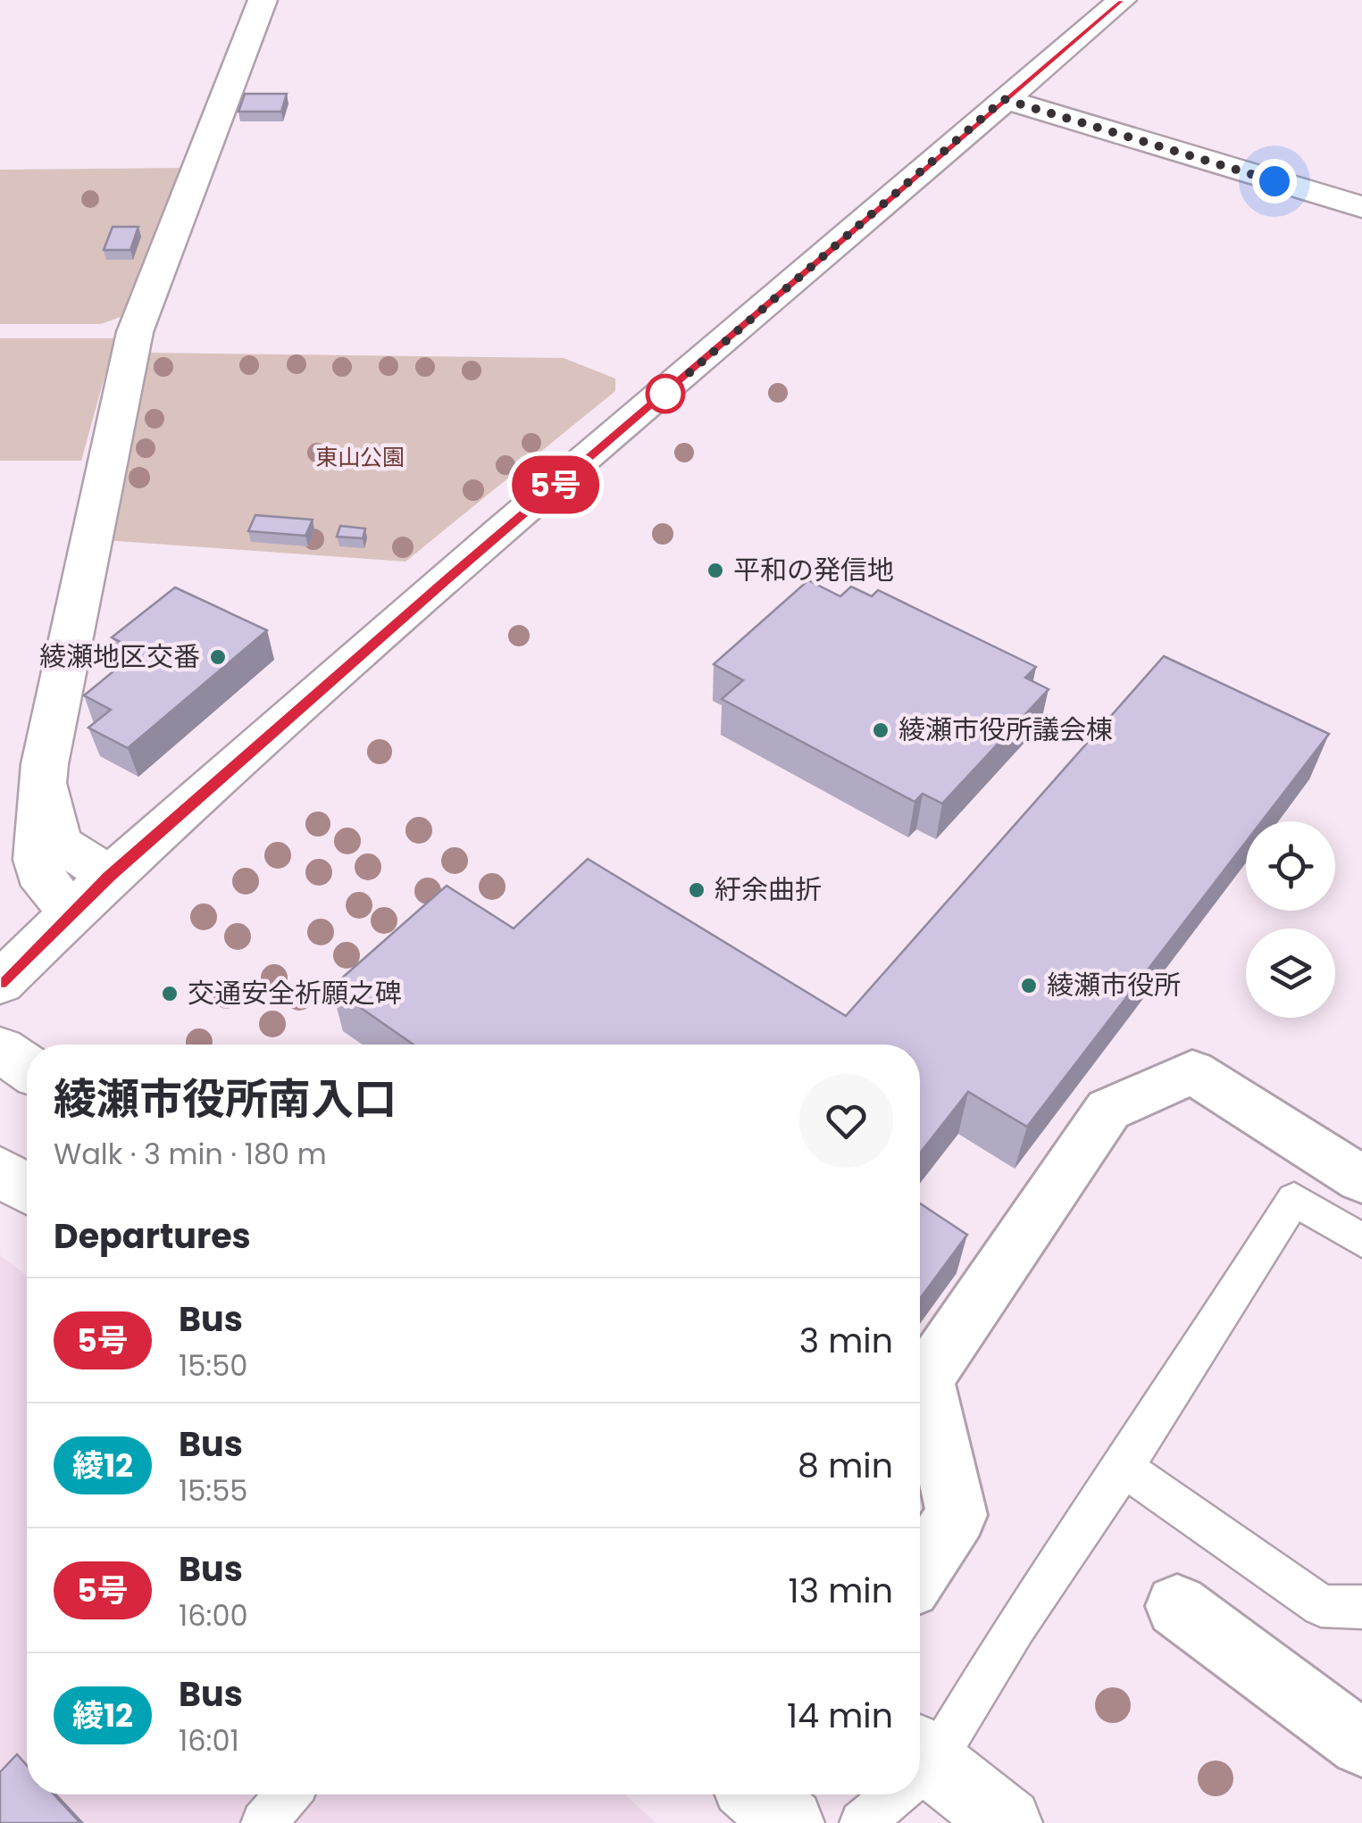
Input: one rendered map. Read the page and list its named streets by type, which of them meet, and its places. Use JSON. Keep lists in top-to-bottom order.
{
  "parks": ["東山公園"],
  "places": [
    "平和の発信地",
    "綾瀬地区交番",
    "綾瀬市役所議会棟",
    "紆余曲折",
    "綾瀬市役所",
    "交通安全祈願之碑"
  ],
  "lines": ["bus line 5号"],
  "page": {
    "on_map": "5号",
    "heading": [
      ["綾瀬市役所南入口", "Walk · 3 min · 180 m"],
      "Departures"
    ],
    "list": [
      {
        "mark": "5号",
        "name": "Bus",
        "note": "15:50",
        "value": "3 min"
      },
      {
        "mark": "綾12",
        "name": "Bus",
        "note": "15:55",
        "value": "8 min"
      },
      {
        "mark": "5号",
        "name": "Bus",
        "note": "16:00",
        "value": "13 min"
      },
      {
        "mark": "綾12",
        "name": "Bus",
        "note": "16:01",
        "value": "14 min"
      }
    ]
  }
}
